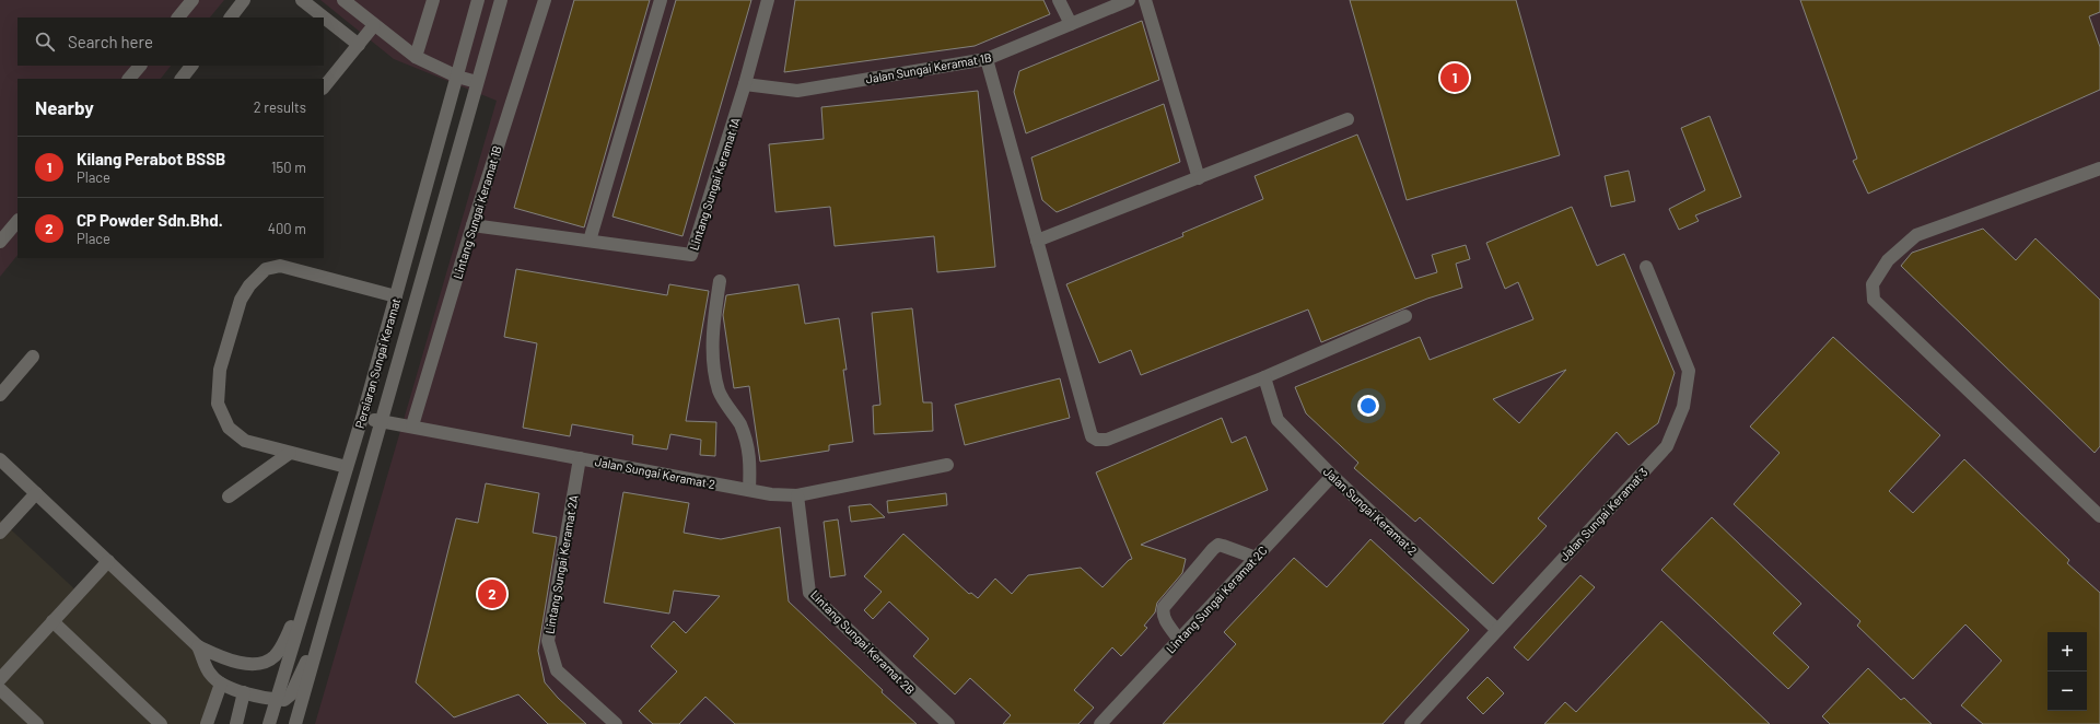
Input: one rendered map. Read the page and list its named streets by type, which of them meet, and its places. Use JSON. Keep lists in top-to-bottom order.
{
  "streets": {
    "street": [
      "Jalan Sungai Keramat 1B",
      "Lintang Sungai Keramat 1A",
      "Lintang Sungai Keramat 1B",
      "Persiaran Sungai Keramat",
      "Jalan Sungai Keramat 2",
      "Jalan Sungai Keramat 3",
      "Lintang Sungai Keramat 2A",
      "Lintang Sungai Keramat 2C",
      "Lintang Sungai Keramat 2B"
    ]
  },
  "crossings": [
    ["Jalan Sungai Keramat 1B", "Lintang Sungai Keramat 1A"],
    ["Lintang Sungai Keramat 1A", "Lintang Sungai Keramat 1B"],
    ["Lintang Sungai Keramat 1B", "Jalan Sungai Keramat 2"],
    ["Persiaran Sungai Keramat", "Jalan Sungai Keramat 2"],
    ["Jalan Sungai Keramat 2", "Jalan Sungai Keramat 3"],
    ["Jalan Sungai Keramat 2", "Lintang Sungai Keramat 2A"],
    ["Jalan Sungai Keramat 2", "Lintang Sungai Keramat 2C"],
    ["Jalan Sungai Keramat 2", "Lintang Sungai Keramat 2B"]
  ],
  "page": {
    "search": "Search here",
    "pins": ["1", "2"],
    "heading": ["Nearby", "2 results"],
    "list": [
      {
        "mark": "1",
        "name": "Kilang Perabot BSSB",
        "note": "Place",
        "value": "150 m"
      },
      {
        "mark": "2",
        "name": "CP Powder Sdn.Bhd.",
        "note": "Place",
        "value": "400 m"
      }
    ],
    "map_buttons": ["+", "−"]
  }
}
